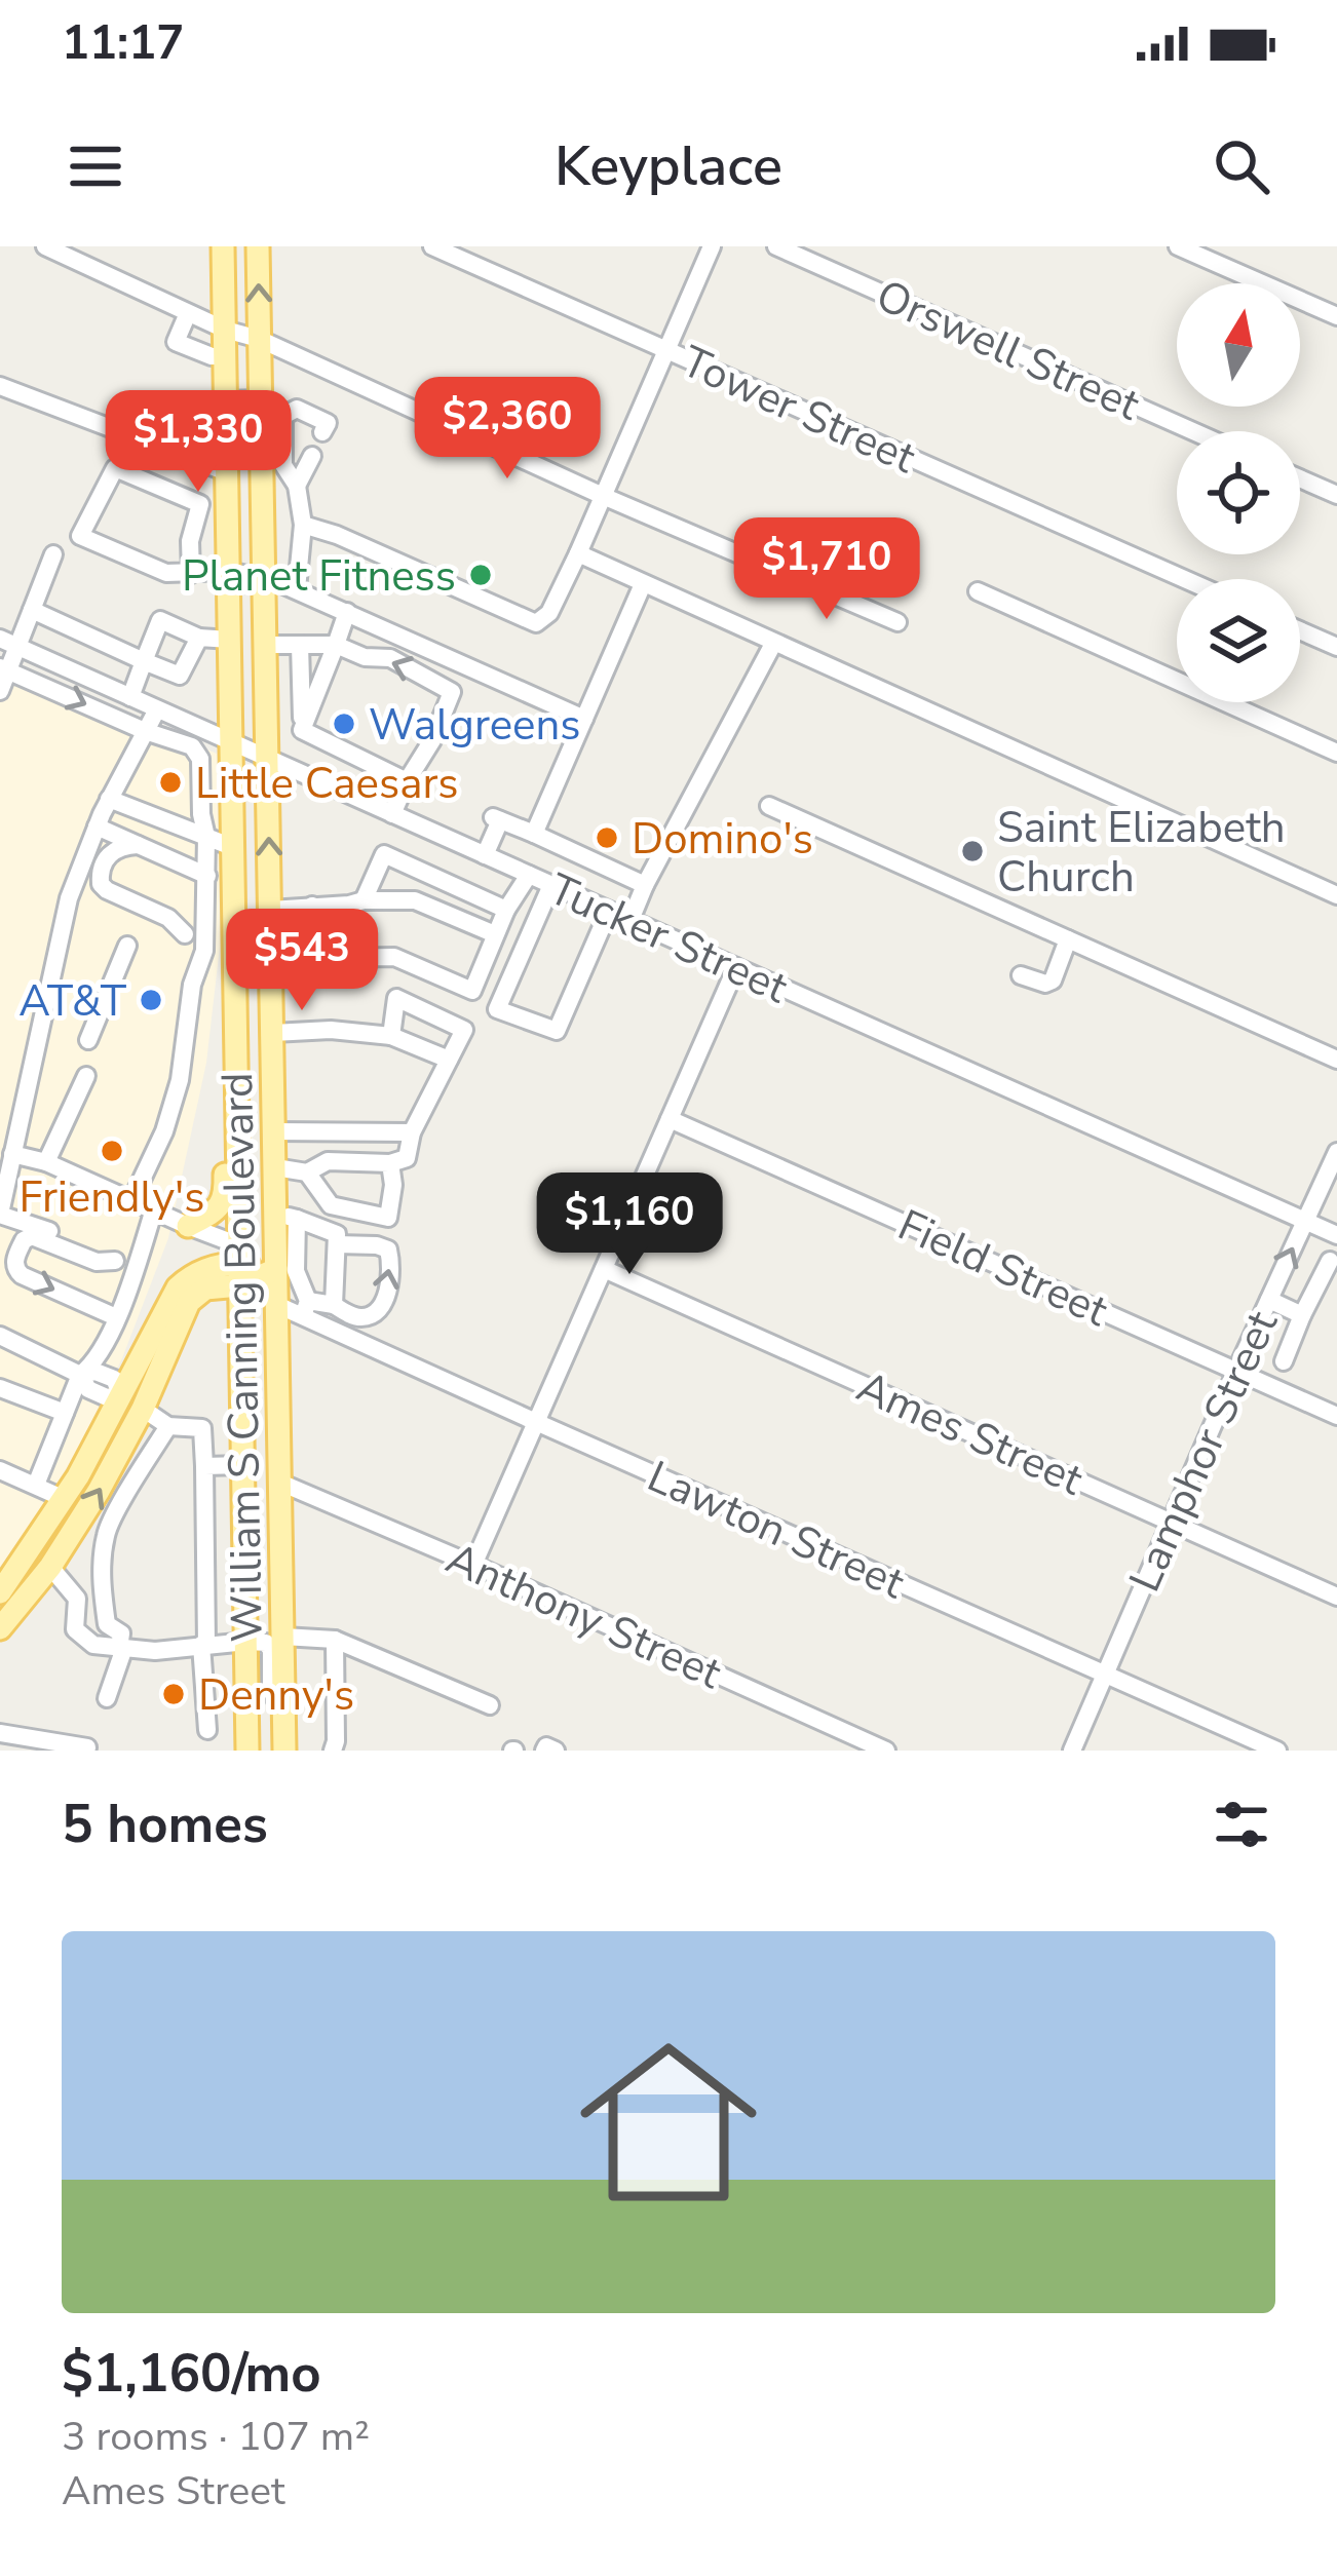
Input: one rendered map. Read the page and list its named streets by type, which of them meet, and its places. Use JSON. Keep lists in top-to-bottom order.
{
  "streets": {
    "main road": ["William S Canning Boulevard"],
    "street": [
      "Orswell Street",
      "Tower Street",
      "Tucker Street",
      "Field Street",
      "Ames Street",
      "Lamphor Street",
      "Lawton Street",
      "Anthony Street"
    ]
  },
  "crossings": [
    ["Tucker Street", "William S Canning Boulevard"],
    ["Tucker Street", "Lamphor Street"],
    ["Field Street", "Lamphor Street"],
    ["William S Canning Boulevard", "Lawton Street"],
    ["William S Canning Boulevard", "Anthony Street"],
    ["Ames Street", "Lamphor Street"],
    ["Lamphor Street", "Lawton Street"]
  ],
  "places": [
    "Planet Fitness",
    "Walgreens",
    "Little Caesars",
    "Domino's",
    "Saint Elizabeth Church",
    "AT&T",
    "Friendly's",
    "Denny's"
  ],
  "north": "top",
  "page": {
    "status": "11:17",
    "header": "Keyplace",
    "price": [
      "$2,360",
      "$1,330",
      "$1,710",
      "$543",
      "$1,160"
    ],
    "heading": "5 homes",
    "list": [
      {
        "name": "$1,160/mo",
        "note": "3 rooms · 107 m² · Ames Street"
      }
    ]
  }
}
